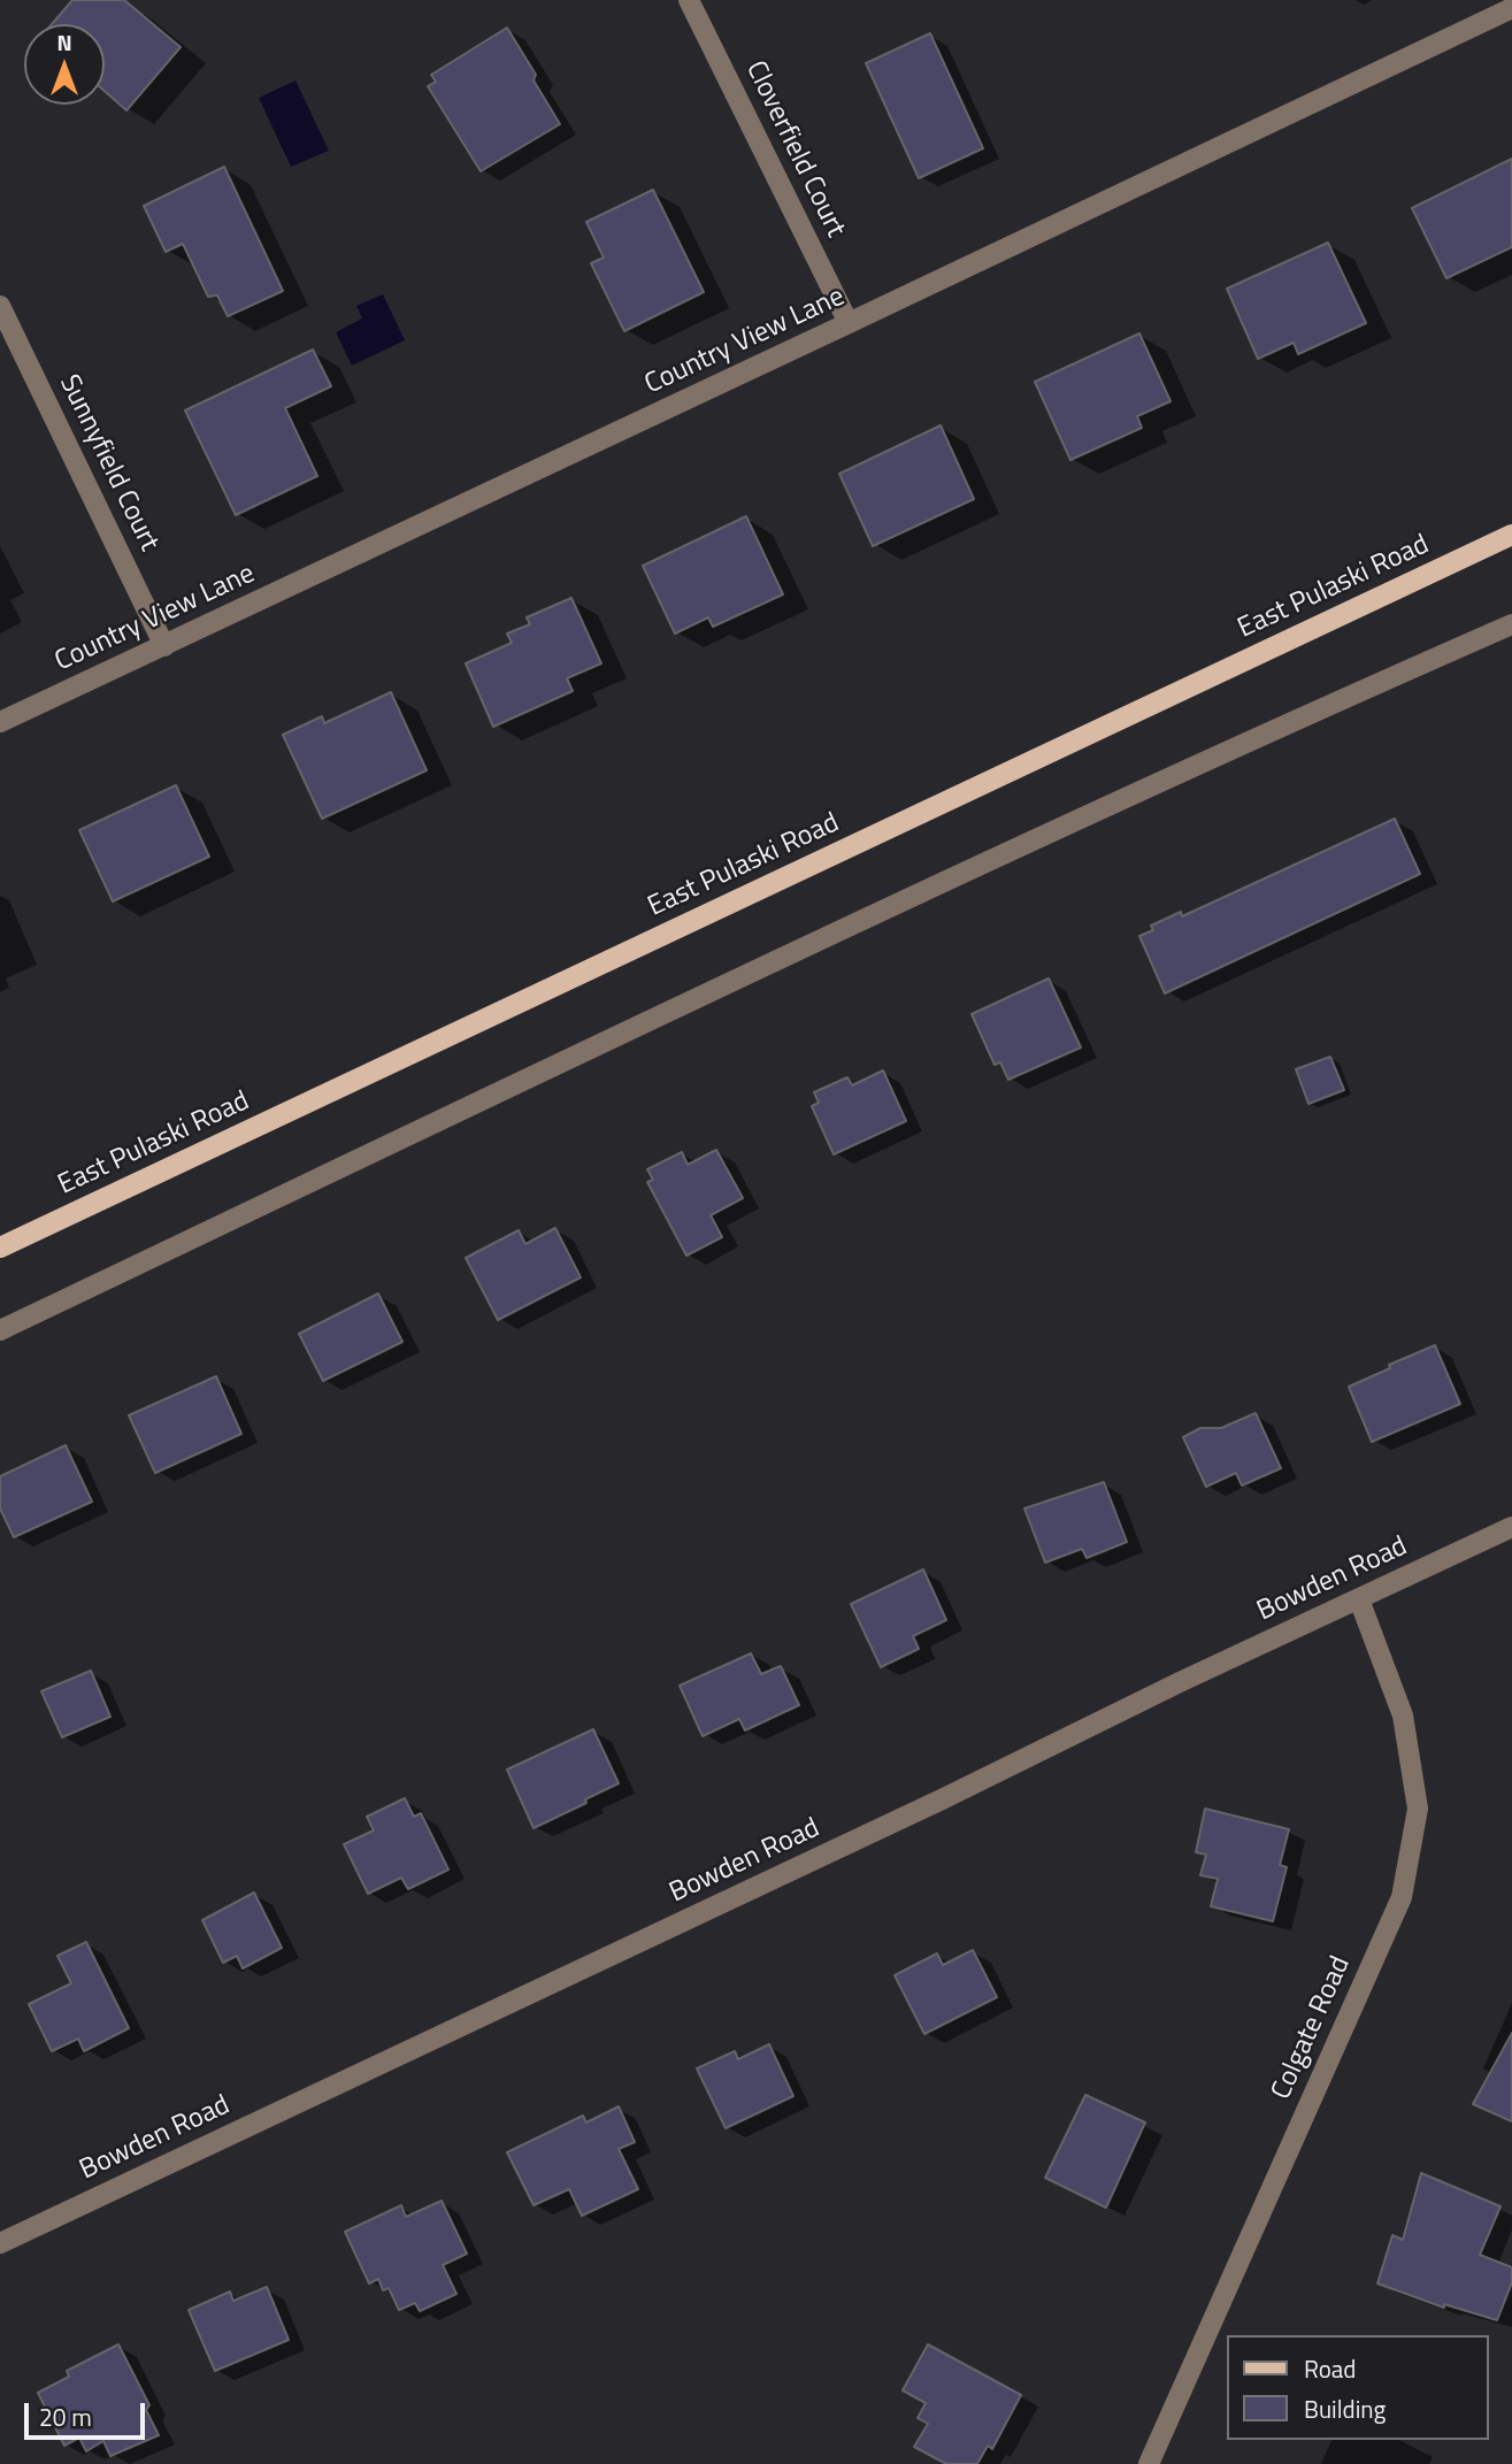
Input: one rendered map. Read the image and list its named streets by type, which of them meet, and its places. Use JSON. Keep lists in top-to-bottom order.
{
  "streets": {
    "main road": ["East Pulaski Road"],
    "street": [
      "Cloverfield Court",
      "Country View Lane",
      "Sunnyfield Court",
      "Bowden Road",
      "Colgate Road"
    ]
  },
  "crossings": [
    ["Cloverfield Court", "Country View Lane"],
    ["Country View Lane", "Sunnyfield Court"],
    ["Bowden Road", "Colgate Road"]
  ],
  "legend": ["Road", "Building"],
  "scale_bar": "20 m",
  "north": "top"
}
